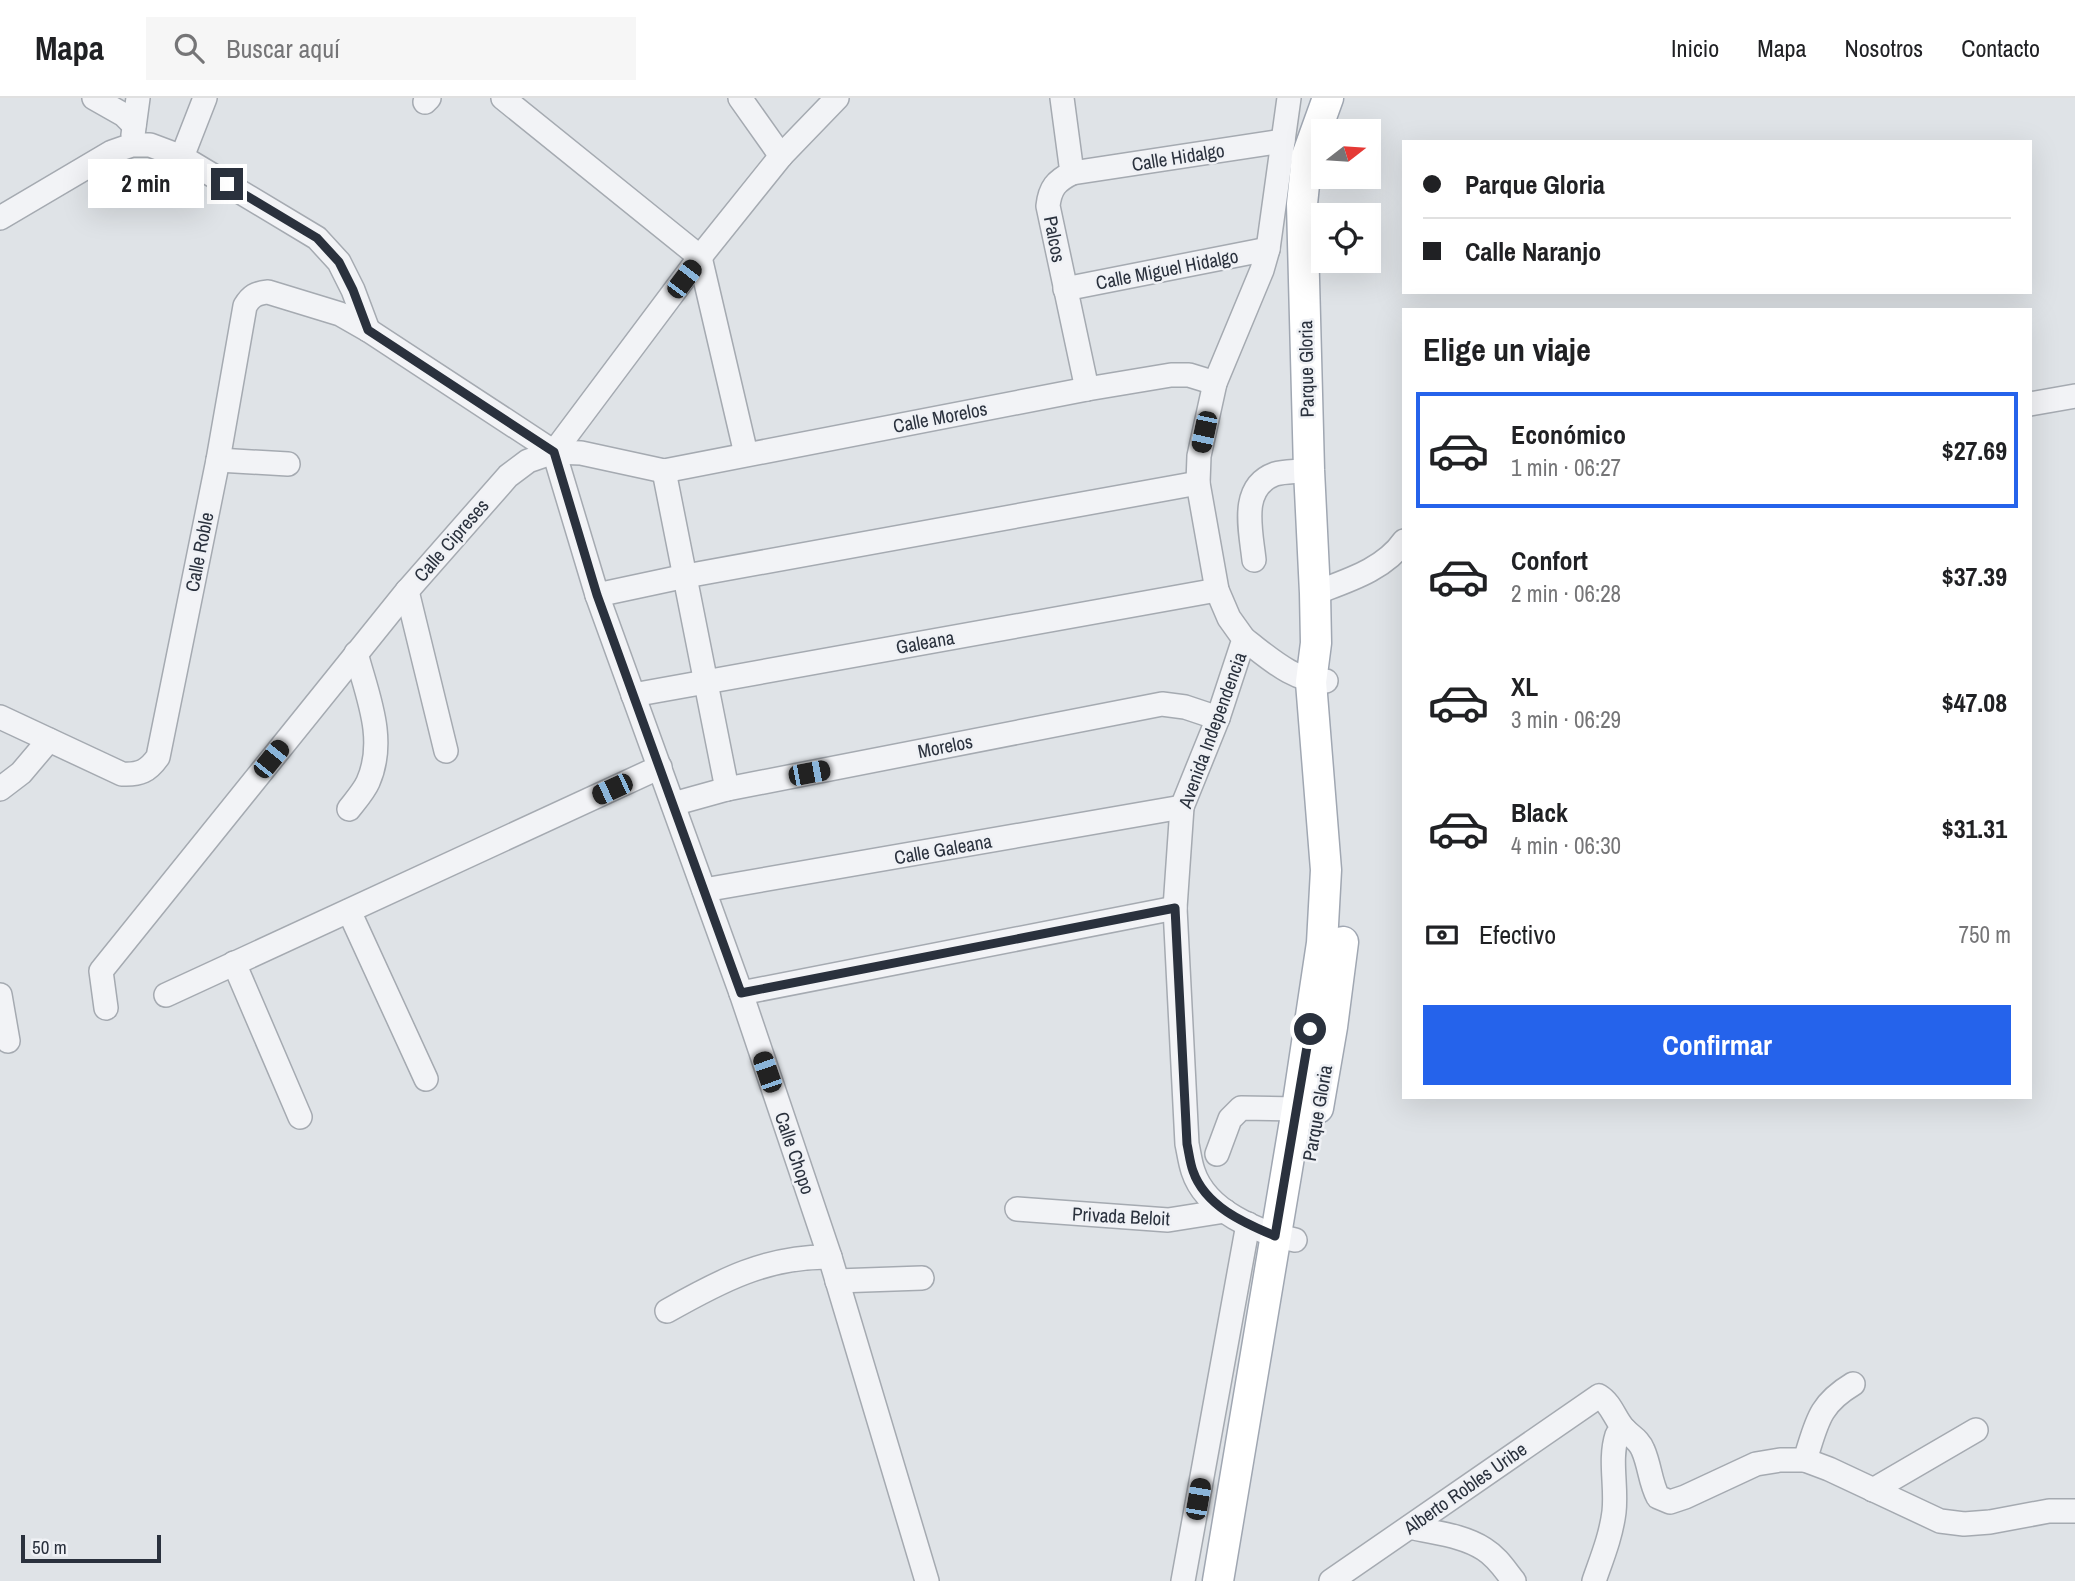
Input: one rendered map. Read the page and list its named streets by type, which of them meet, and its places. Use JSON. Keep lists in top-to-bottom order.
{
  "streets": {
    "main road": ["Parque Gloria"],
    "street": [
      "Calle Hidalgo",
      "Palcos",
      "Calle Miguel Hidalgo",
      "Calle Morelos",
      "Calle Cipreses",
      "Calle Roble",
      "Galeana",
      "Avenida Independencia",
      "Morelos",
      "Calle Galeana",
      "Calle Chopo",
      "Privada Beloit",
      "Alberto Robles Uribe"
    ]
  },
  "crossings": [
    ["Calle Hidalgo", "Palcos"],
    ["Calle Hidalgo", "Avenida Independencia"],
    ["Palcos", "Calle Miguel Hidalgo"],
    ["Palcos", "Calle Morelos"],
    ["Calle Miguel Hidalgo", "Avenida Independencia"],
    ["Parque Gloria", "Avenida Independencia"],
    ["Calle Morelos", "Calle Cipreses"],
    ["Calle Morelos", "Avenida Independencia"],
    ["Calle Morelos", "Calle Chopo"],
    ["Calle Cipreses", "Calle Chopo"],
    ["Galeana", "Avenida Independencia"],
    ["Galeana", "Calle Chopo"],
    ["Avenida Independencia", "Morelos"],
    ["Avenida Independencia", "Calle Galeana"],
    ["Avenida Independencia", "Privada Beloit"],
    ["Morelos", "Calle Chopo"],
    ["Calle Galeana", "Calle Chopo"]
  ],
  "scale_bar": "50 m",
  "north": "right",
  "page": {
    "header": "Mapa",
    "search": "Buscar aquí",
    "nav": [
      "Inicio",
      "Mapa",
      "Nosotros",
      "Contacto"
    ],
    "banner": ["Parque Gloria", "Calle Naranjo"],
    "bubble": "2 min",
    "heading": "Elige un viaje",
    "list": [
      {
        "name": "Económico",
        "note": "1 min · 06:27",
        "value": "$27.69"
      },
      {
        "name": "Confort",
        "note": "2 min · 06:28",
        "value": "$37.39"
      },
      {
        "name": "XL",
        "note": "3 min · 06:29",
        "value": "$47.08"
      },
      {
        "name": "Black",
        "note": "4 min · 06:30",
        "value": "$31.31"
      }
    ],
    "pay": ["Efectivo", "750 m"],
    "buttons": "Confirmar",
    "scale": "50 m"
  }
}
